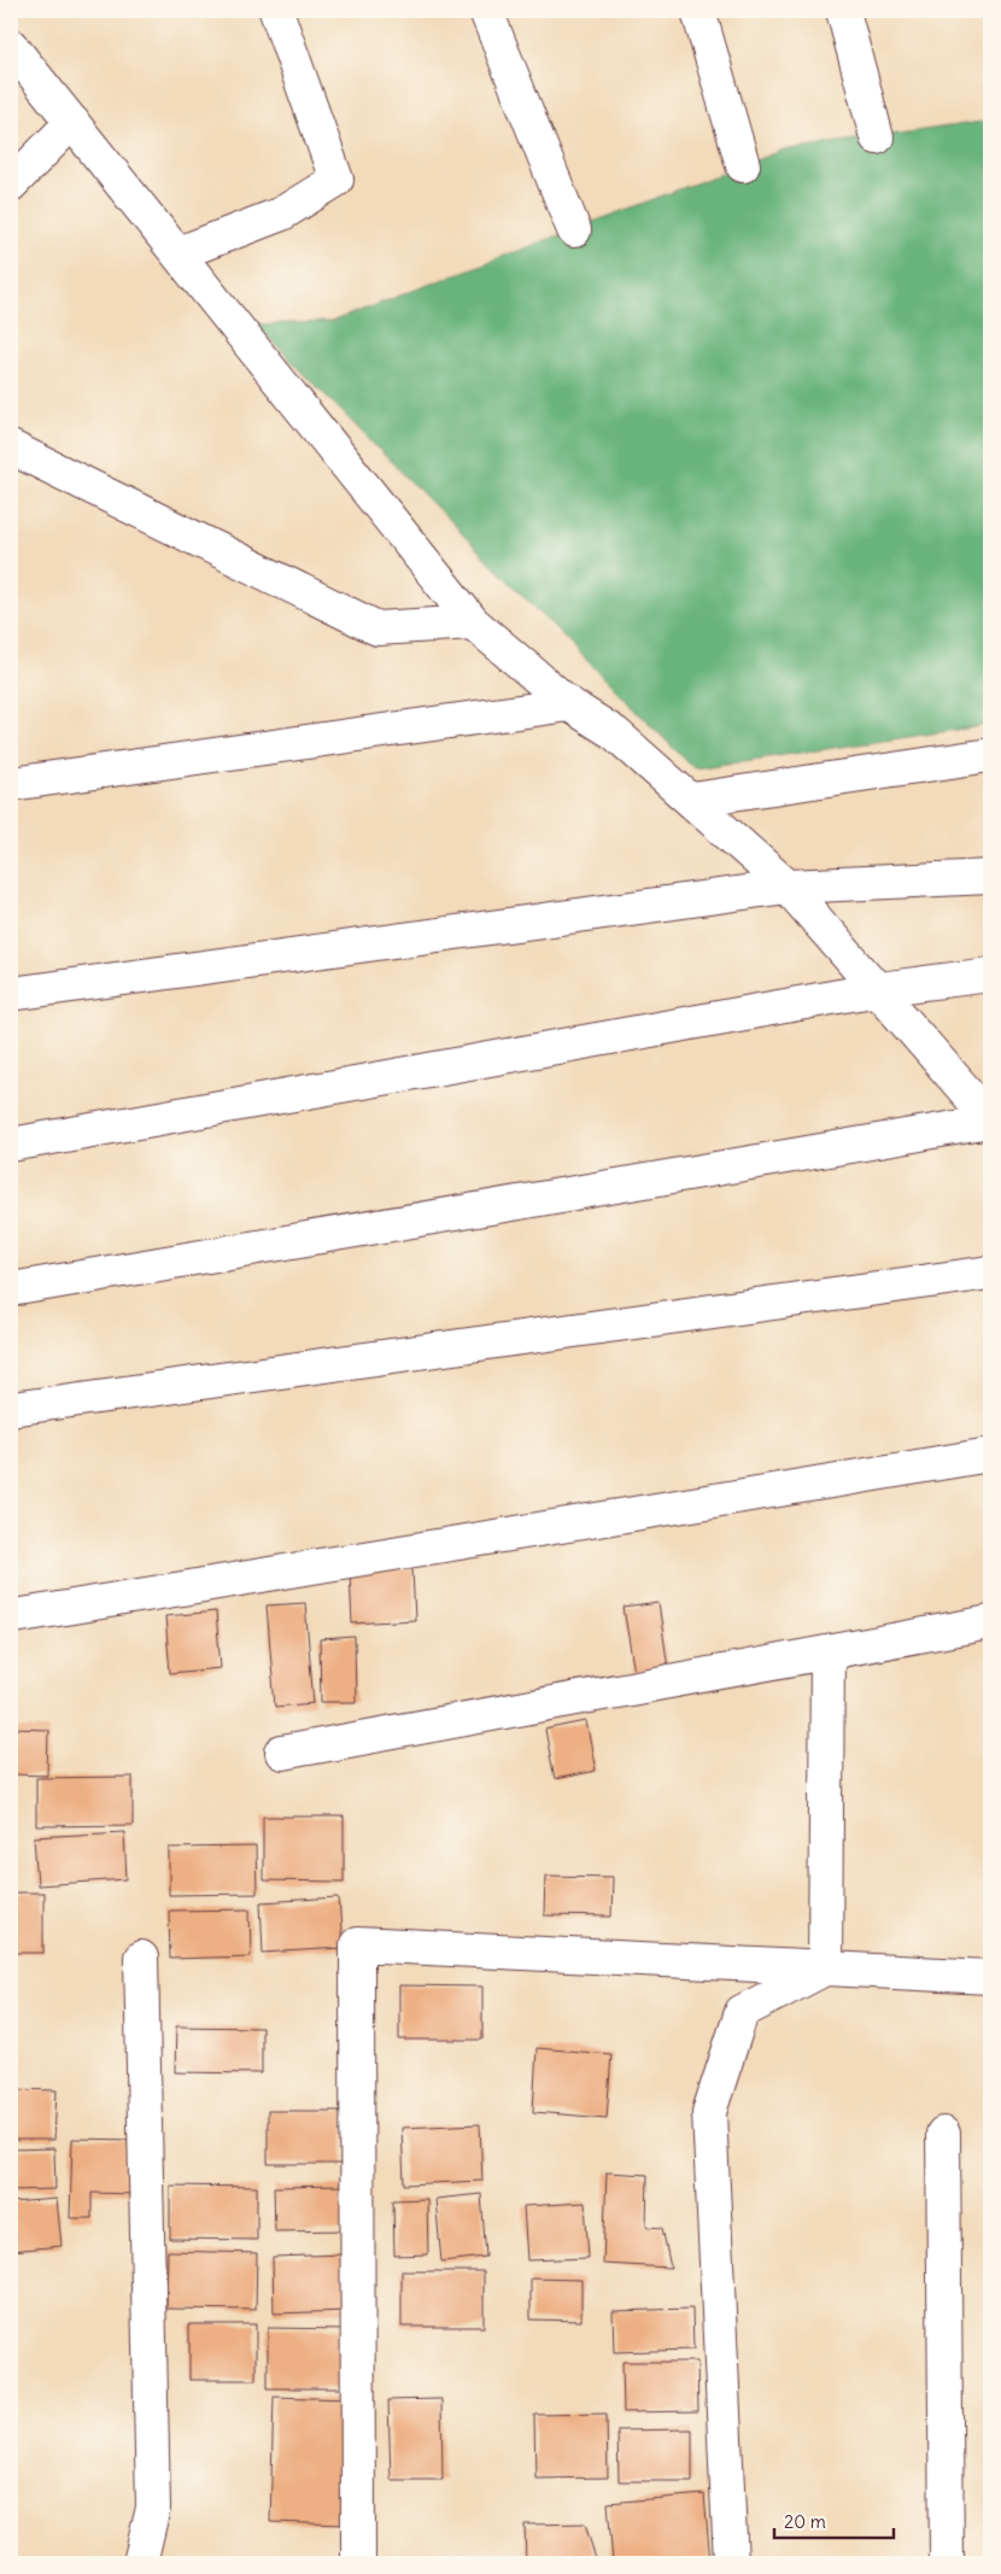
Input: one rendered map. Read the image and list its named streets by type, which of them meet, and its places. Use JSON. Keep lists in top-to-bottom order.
{
  "scale_bar": "20 m"
}
